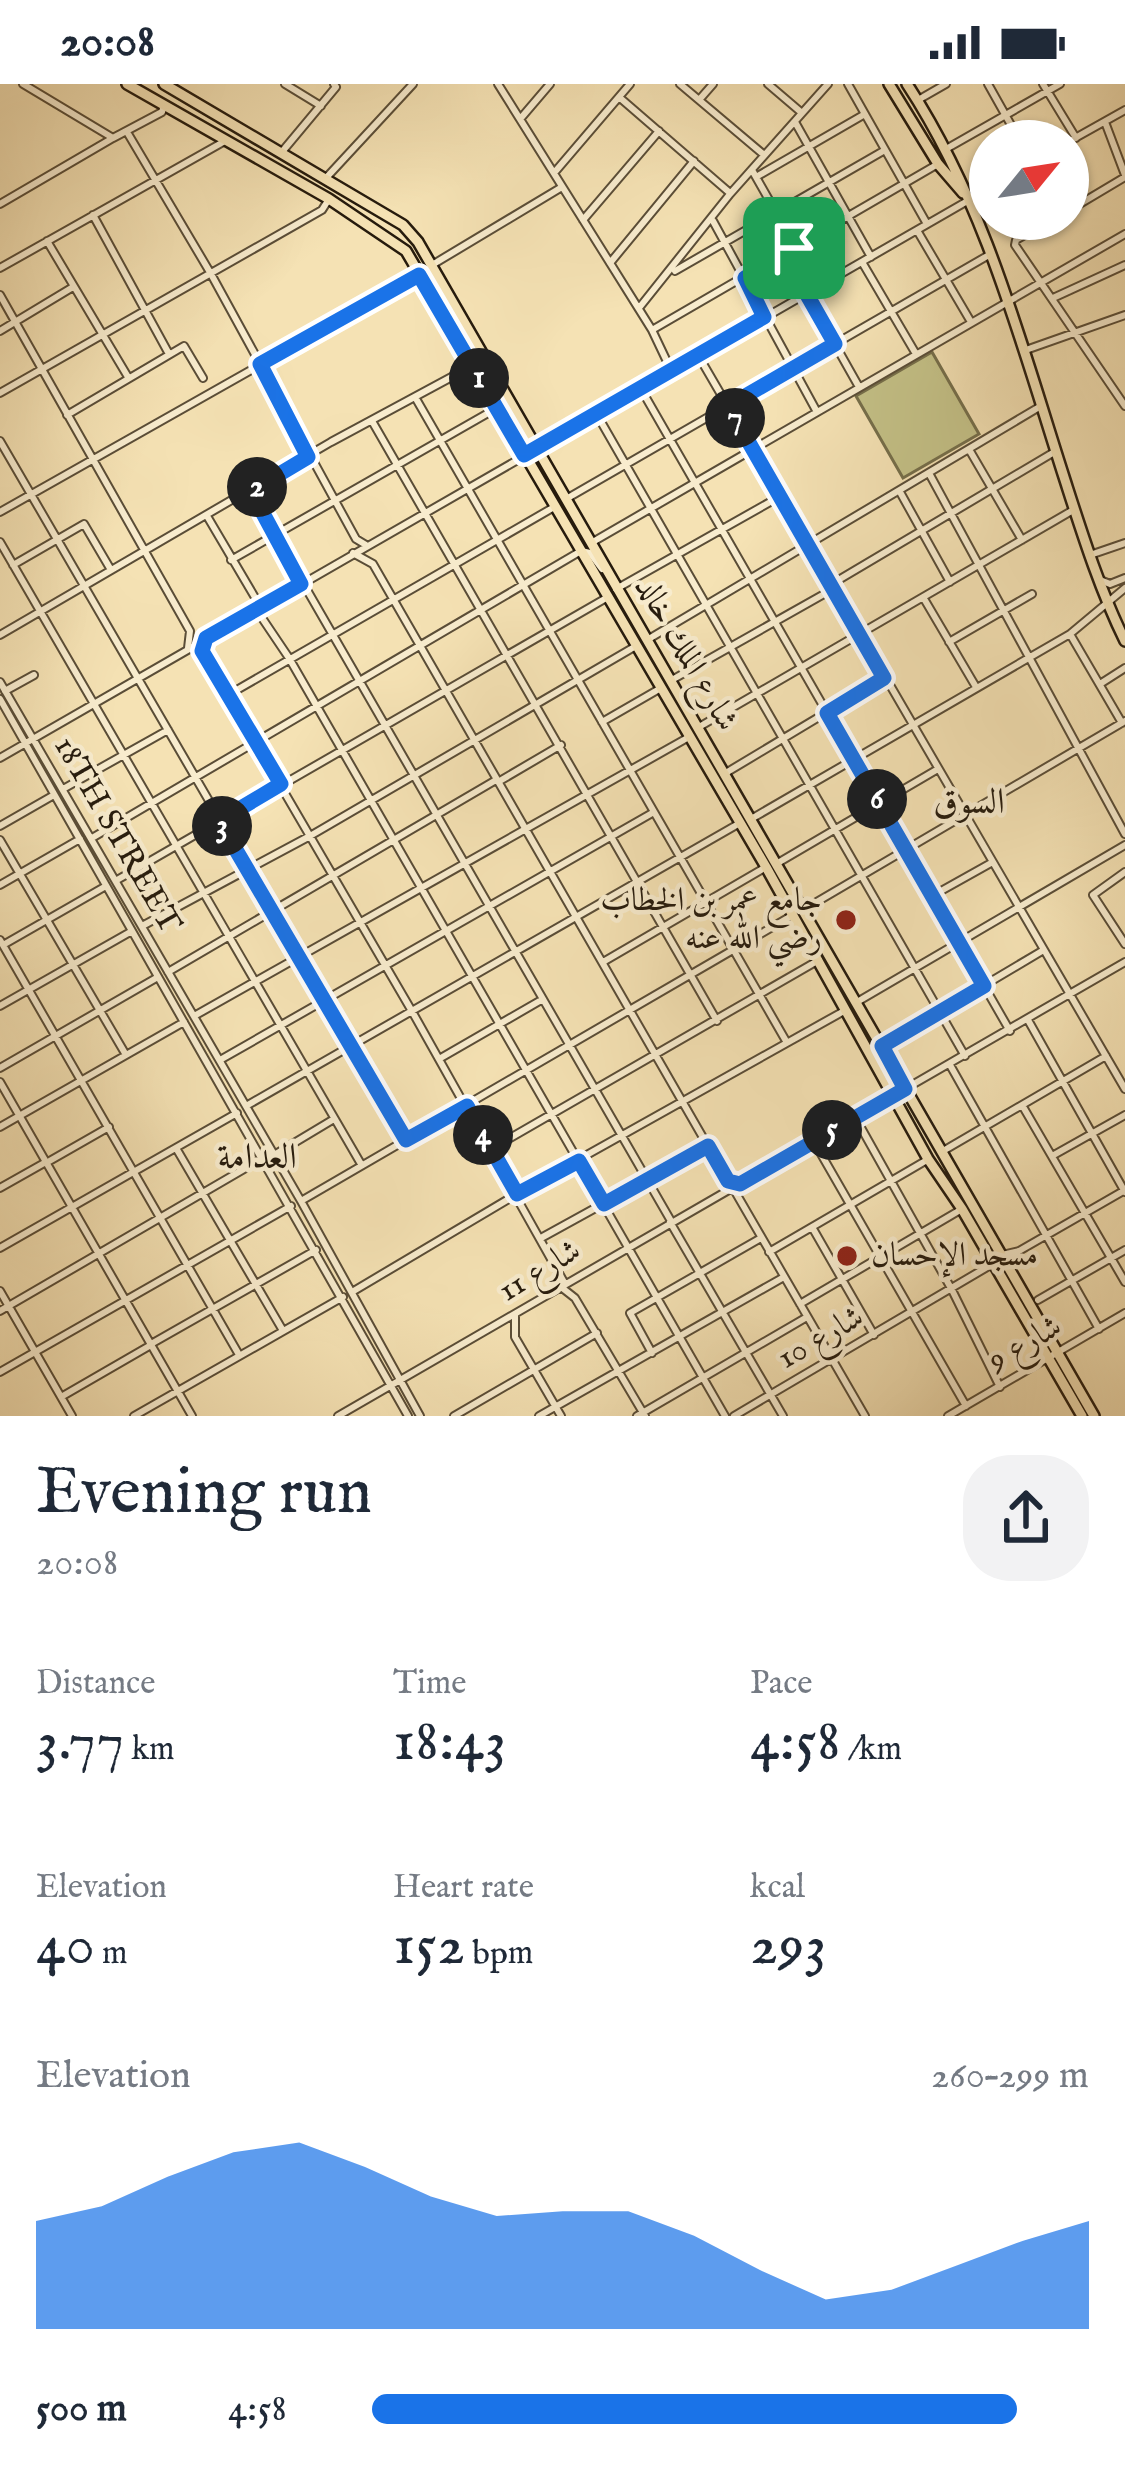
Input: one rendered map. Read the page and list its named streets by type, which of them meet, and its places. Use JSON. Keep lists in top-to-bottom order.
{
  "streets": {
    "main road": ["شارع الملك خالد"],
    "street": [
      "18TH STREET",
      "شارع 11",
      "شارع 10",
      "شارع 9"
    ]
  },
  "crossings": [
    ["شارع الملك خالد", "18TH STREET"],
    ["شارع الملك خالد", "شارع 11"],
    ["شارع الملك خالد", "شارع 10"],
    ["شارع الملك خالد", "شارع 9"],
    ["18TH STREET", "شارع 11"]
  ],
  "districts": ["السوق", "العدامة"],
  "places": ["جامع عمر بن الخطاب رضي الله عنه", "مسجد الإحسان"],
  "north": "top right",
  "page": {
    "status": "20:08",
    "pins": [
      "1",
      "7",
      "2",
      "6",
      "3",
      "5",
      "4"
    ],
    "heading": ["Evening run", "20:08"],
    "stats": [
      ["Distance", "3.77 km"],
      ["Time", "18:43"],
      ["Pace", "4:58 /km"],
      ["Elevation", "40 m"],
      ["Heart rate", "152 bpm"],
      ["kcal", "293"]
    ],
    "chart": ["Elevation", "260–299 m"],
    "list": [
      {
        "name": "500 m",
        "note": "4:58"
      }
    ]
  }
}
